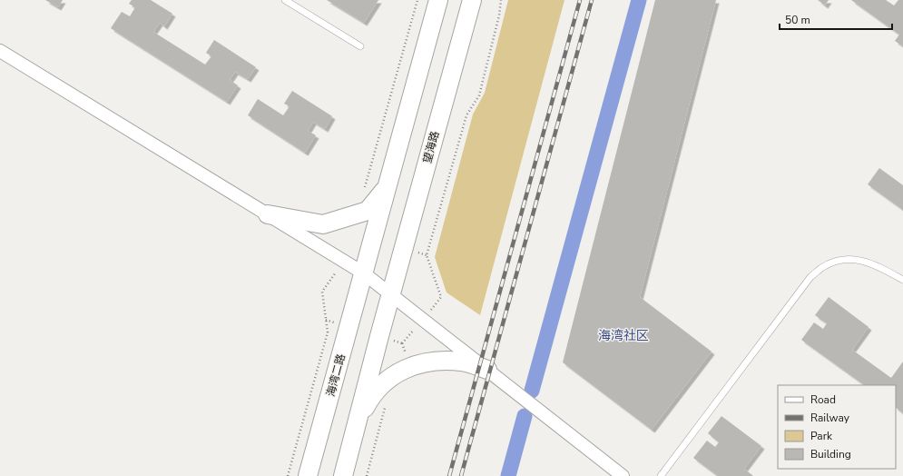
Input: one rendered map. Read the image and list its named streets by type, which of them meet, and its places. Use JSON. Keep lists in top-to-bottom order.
{
  "streets": {
    "street": ["望海路", "海湾二路"]
  },
  "districts": ["海湾社区"],
  "legend": [
    "Road",
    "Railway",
    "Park",
    "Building"
  ],
  "scale_bar": "50 m"
}
